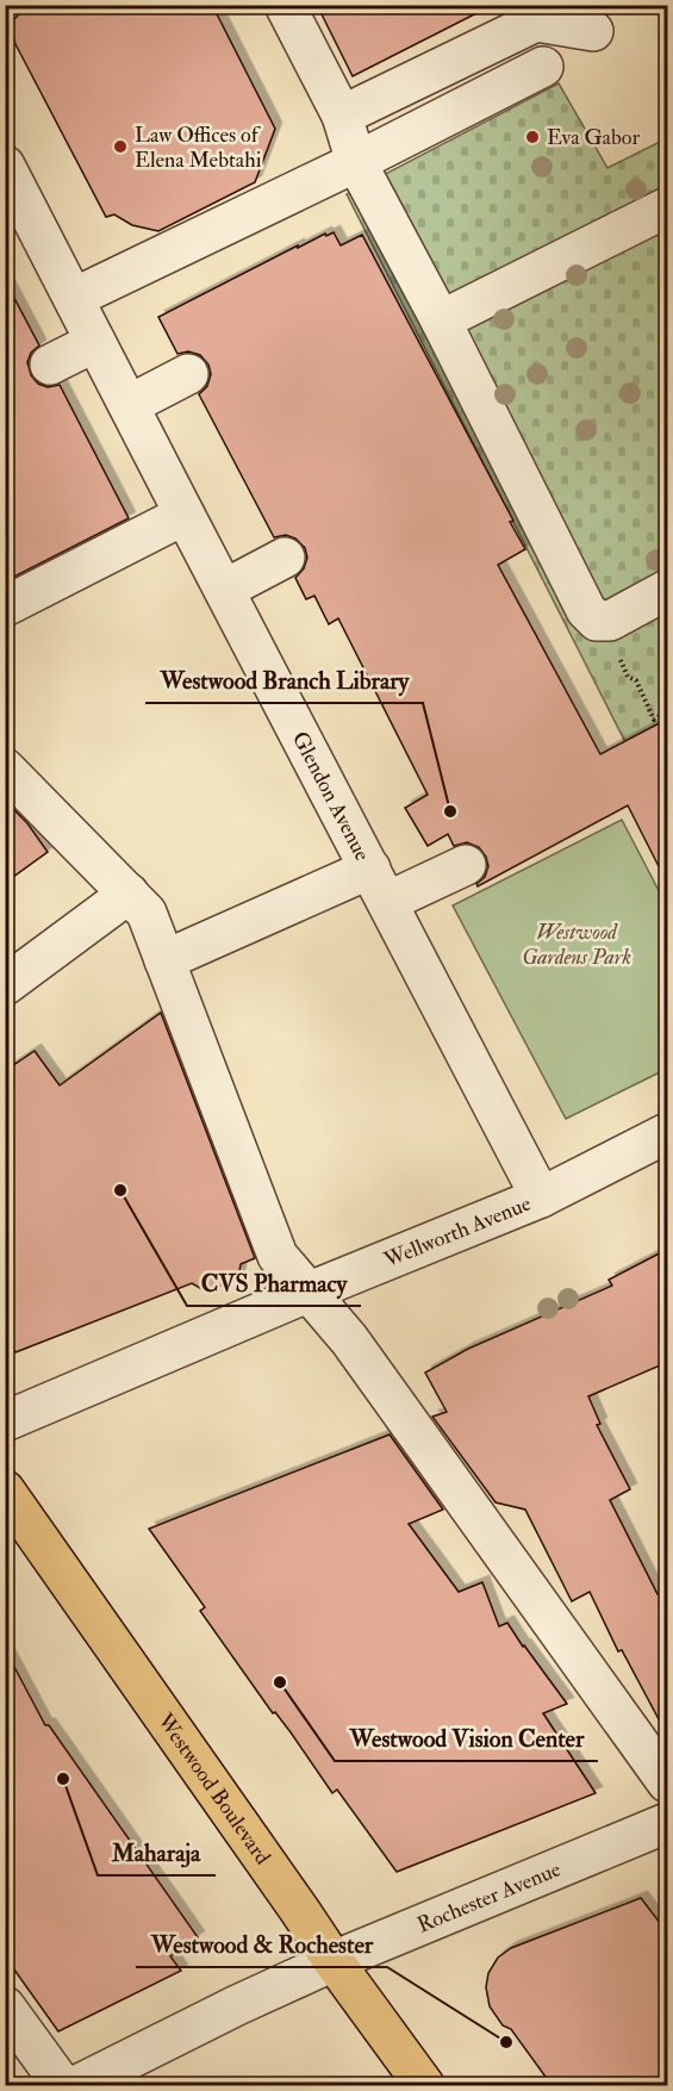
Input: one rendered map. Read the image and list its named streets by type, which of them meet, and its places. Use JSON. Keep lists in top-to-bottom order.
{
  "streets": {
    "main road": ["Westwood Boulevard"],
    "street": ["Glendon Avenue", "Wellworth Avenue", "Rochester Avenue"]
  },
  "crossings": [
    ["Glendon Avenue", "Wellworth Avenue"],
    ["Westwood Boulevard", "Rochester Avenue"]
  ],
  "parks": ["Westwood Gardens Park"],
  "places": [
    "Eva Gabor",
    "Law Offices of Elena Mebtahi",
    "Westwood Branch Library",
    "CVS Pharmacy",
    "Westwood Vision Center",
    "Maharaja",
    "Westwood & Rochester"
  ]
}
